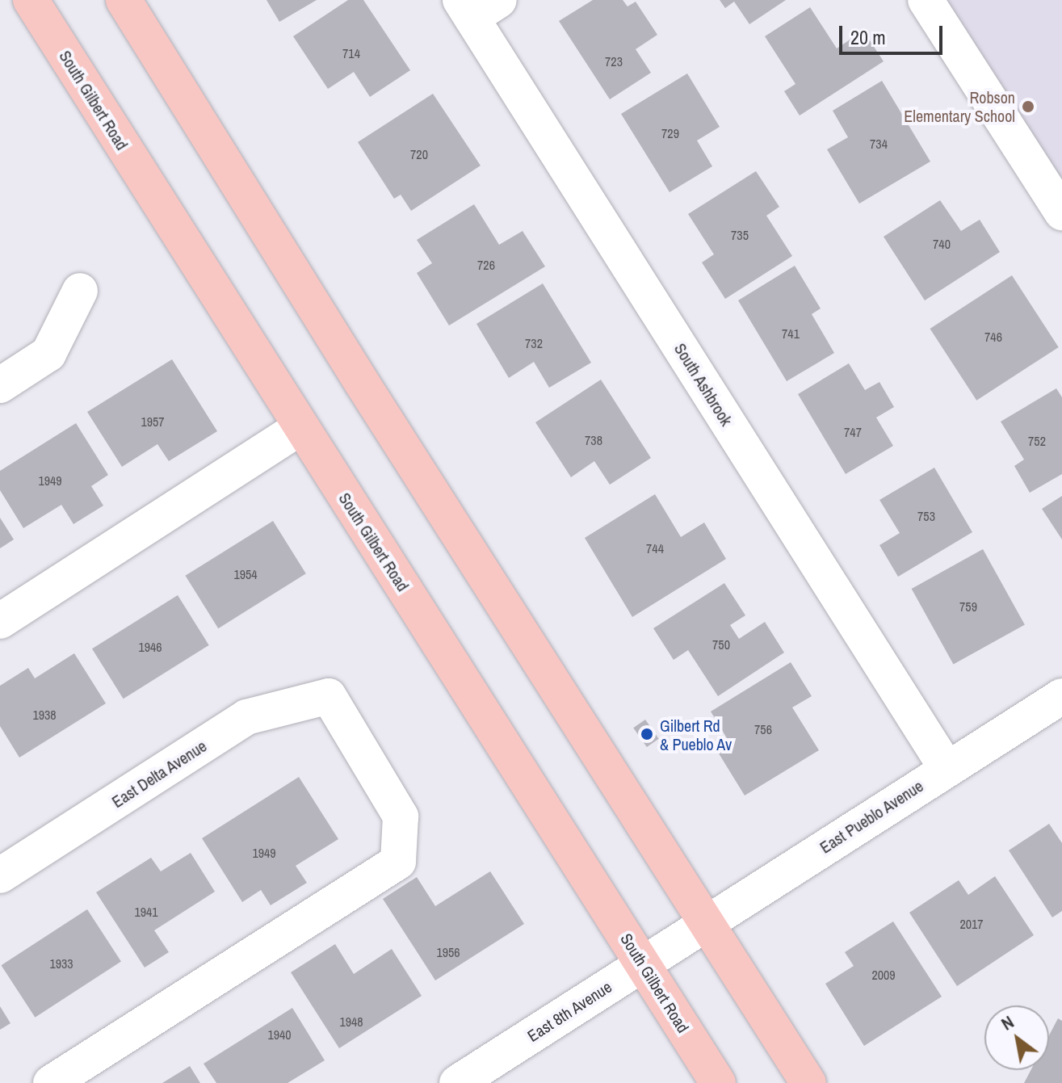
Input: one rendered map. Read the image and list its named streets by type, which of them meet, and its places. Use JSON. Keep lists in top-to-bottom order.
{
  "streets": {
    "main road": ["South Gilbert Road"],
    "street": [
      "South Ashbrook",
      "East Delta Avenue",
      "East Pueblo Avenue",
      "East 8th Avenue"
    ]
  },
  "crossings": [
    ["South Gilbert Road", "East 8th Avenue"],
    ["South Ashbrook", "East Pueblo Avenue"],
    ["East Pueblo Avenue", "East 8th Avenue"]
  ],
  "places": ["Robson Elementary School", "Gilbert Rd & Pueblo Av"],
  "house_numbers": [
    "714",
    "723",
    "729",
    "734",
    "720",
    "735",
    "740",
    "726",
    "741",
    "746",
    "732",
    "1957",
    "747",
    "738",
    "752",
    "1949",
    "753",
    "744",
    "1954",
    "759",
    "750",
    "1946",
    "1938",
    "756",
    "1949",
    "1941",
    "2017",
    "1956",
    "1933",
    "2009",
    "1948",
    "1940"
  ],
  "scale_bar": "20 m",
  "north": "top left"
}
